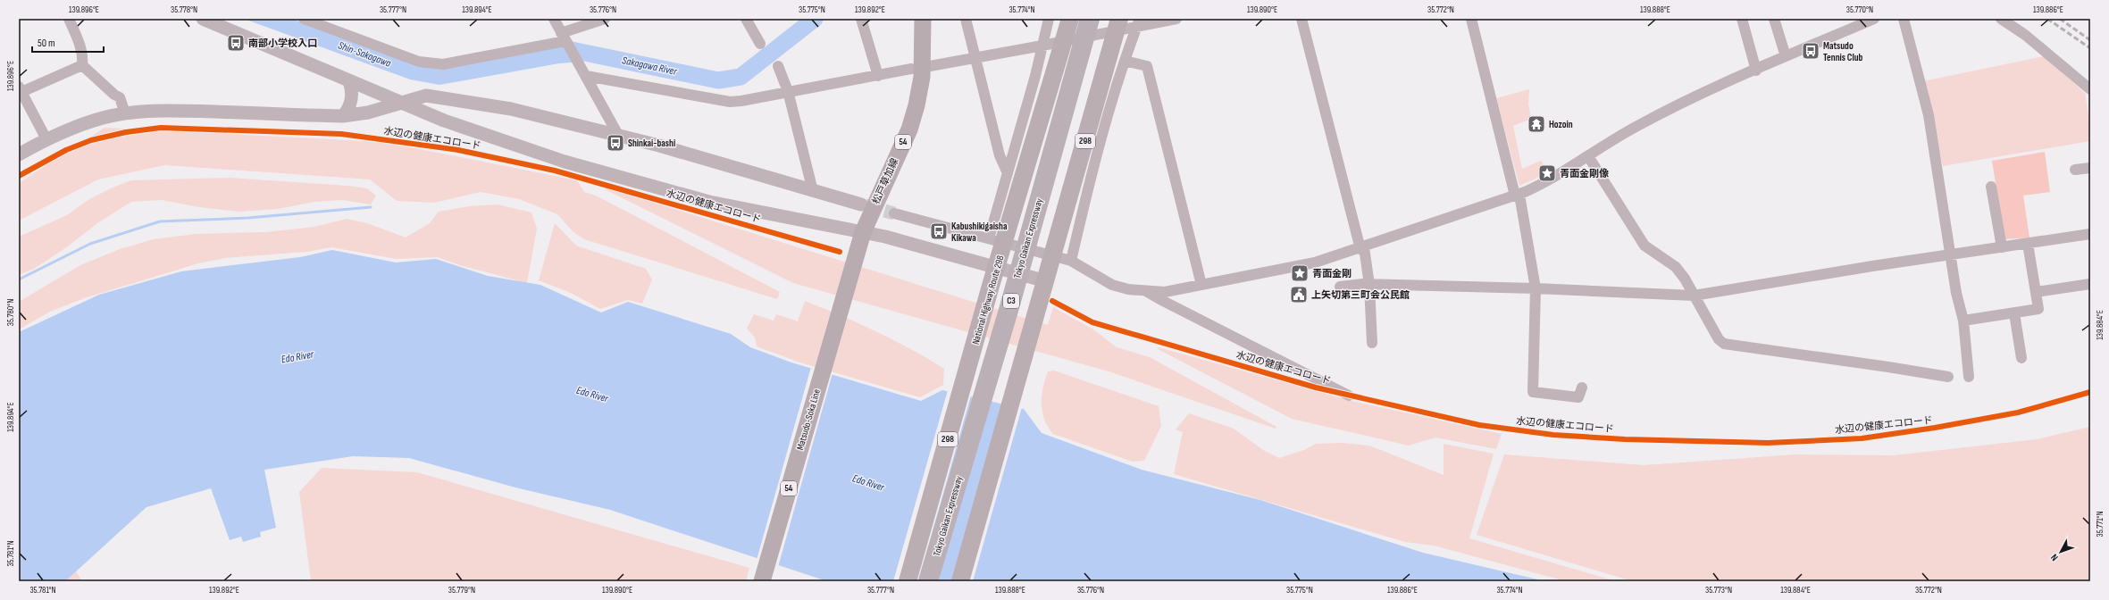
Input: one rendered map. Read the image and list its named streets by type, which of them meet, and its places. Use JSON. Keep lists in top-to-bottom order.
{
  "streets": {
    "highway": [
      "298",
      "Tokyo Gaikan Expressway",
      "National Highway Route 298",
      "C3"
    ],
    "main road": ["54", "松戸草加線", "Matsudo-Soka Line"],
    "cycle path": ["水辺の健康エコロード"]
  },
  "crossings": [
    ["298", "Tokyo Gaikan Expressway"],
    ["松戸草加線", "Matsudo-Soka Line"]
  ],
  "water": ["Shin-Sakagawa", "Sakagawa River", "Edo River"],
  "places": {
    "bus stop": [
      "南部小学校入口",
      "Matsudo Tennis Club",
      "Shinkai-bashi",
      "Kabushikigaisha Kikawa"
    ],
    "temple": ["Hozoin"],
    "place": ["青面金剛像", "青面金剛"],
    "public building": ["上矢切第三町会公民館"]
  },
  "scale_bar": "50 m",
  "north": "bottom left",
  "coordinates": [
    "139.896°E",
    "35.778°N",
    "35.777°N",
    "139.894°E",
    "35.776°N",
    "35.775°N",
    "139.892°E",
    "35.774°N",
    "139.890°E",
    "35.772°N",
    "139.888°E",
    "35.770°N",
    "139.886°E",
    "35.780°N",
    "139.884°E",
    "35.771°N",
    "35.781°N",
    "35.779°N",
    "35.773°N"
  ]
}
